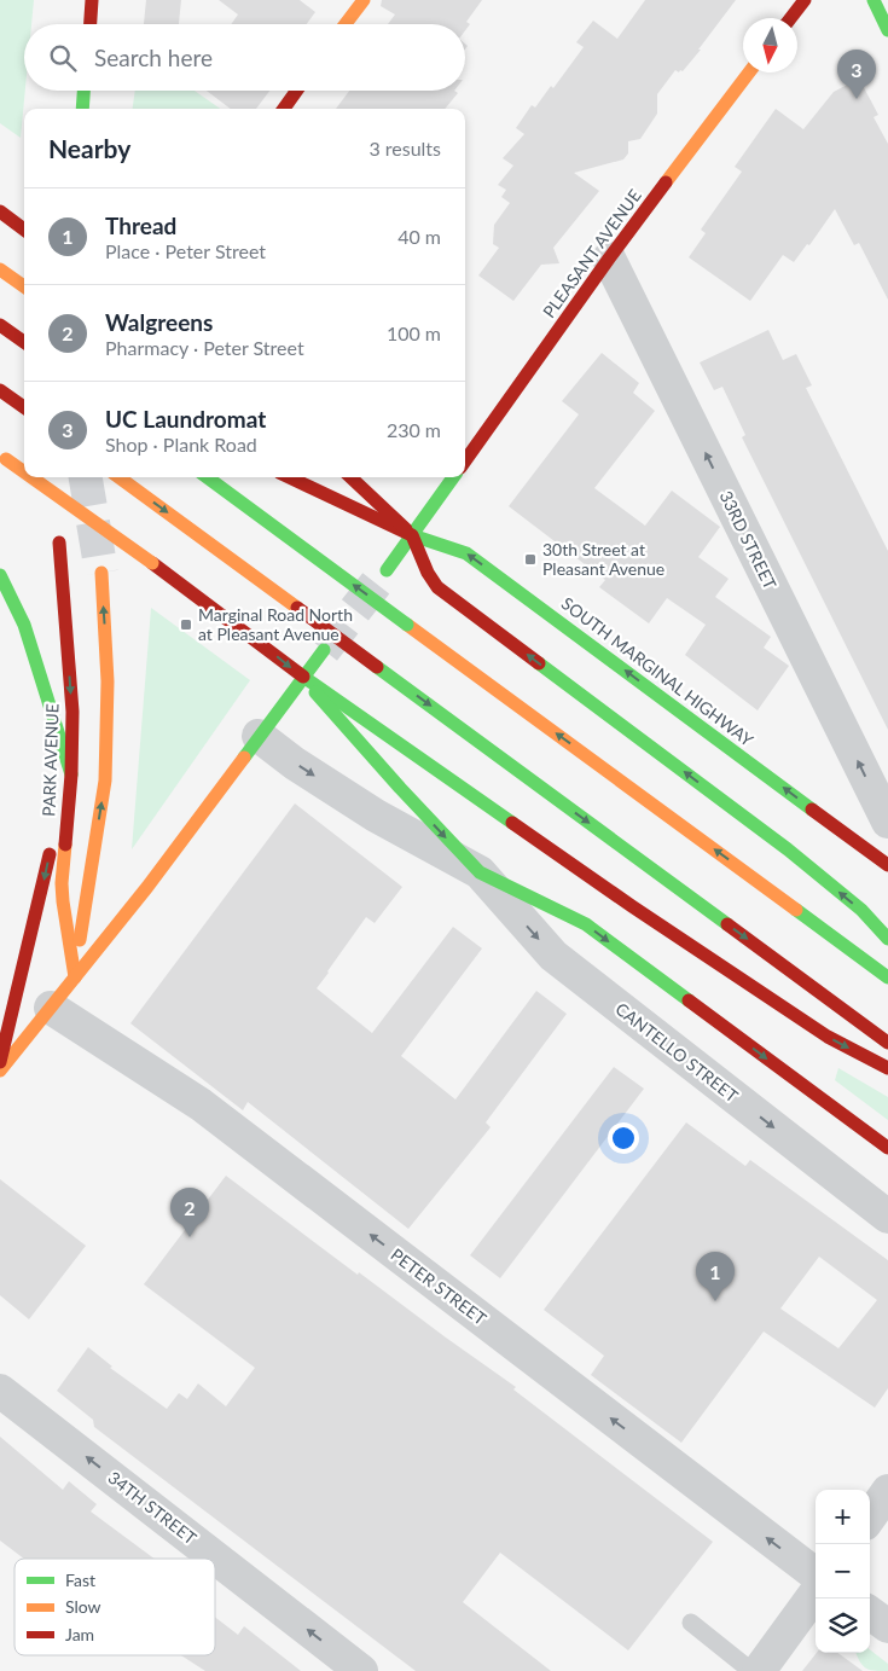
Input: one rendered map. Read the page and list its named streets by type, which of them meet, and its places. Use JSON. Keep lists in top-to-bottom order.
{
  "streets": {
    "main road": [
      "PLEASANT AVENUE",
      "SOUTH MARGINAL HIGHWAY",
      "PARK AVENUE",
      "CANTELLO STREET"
    ],
    "street": ["33RD STREET", "PETER STREET", "34TH STREET"]
  },
  "crossings": [
    ["PLEASANT AVENUE", "33RD STREET"]
  ],
  "one_way": ["33RD STREET", "PETER STREET", "34TH STREET"],
  "places": {
    "transit": ["30th Street at Pleasant Avenue", "Marginal Road North at Pleasant Avenue"]
  },
  "legend": ["Fast", "Slow", "Jam"],
  "north": "bottom",
  "page": {
    "search": "Search here",
    "pins": ["3", "2", "1"],
    "heading": ["Nearby", "3 results"],
    "list": [
      {
        "mark": "1",
        "name": "Thread",
        "note": "Place · Peter Street",
        "value": "40 m"
      },
      {
        "mark": "2",
        "name": "Walgreens",
        "note": "Pharmacy · Peter Street",
        "value": "100 m"
      },
      {
        "mark": "3",
        "name": "UC Laundromat",
        "note": "Shop · Plank Road",
        "value": "230 m"
      }
    ],
    "map_buttons": ["+", "−"]
  }
}
